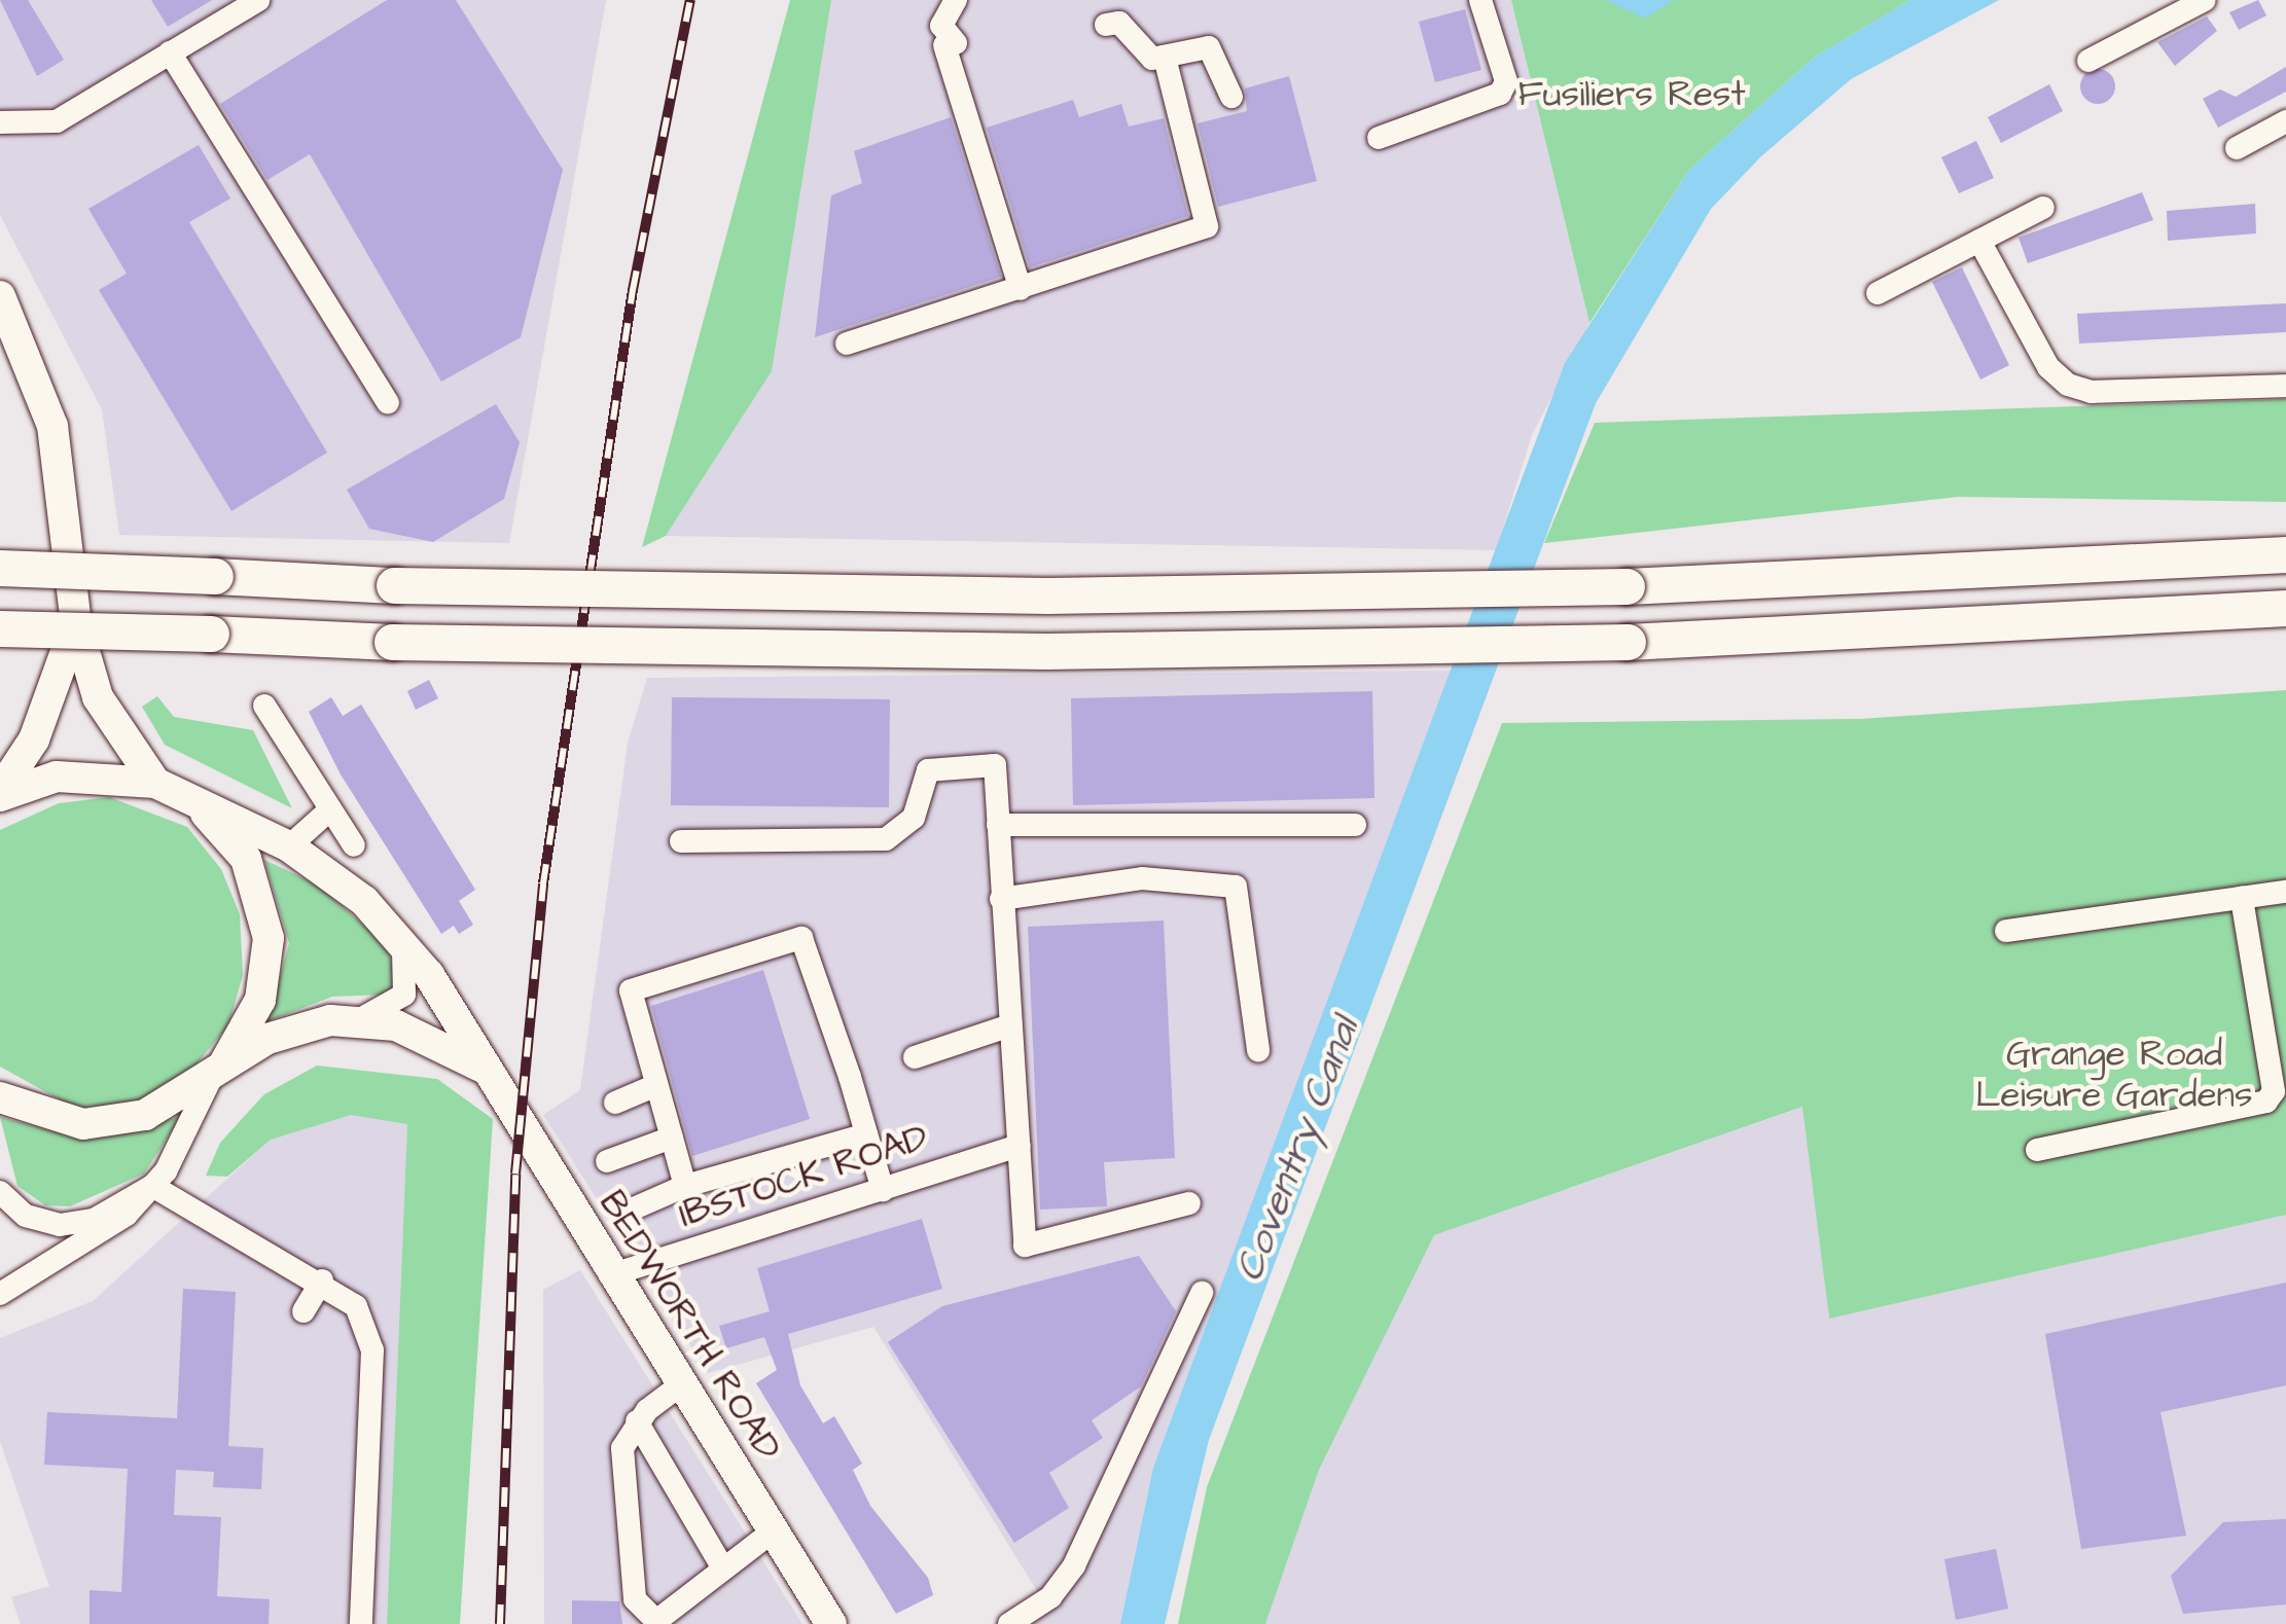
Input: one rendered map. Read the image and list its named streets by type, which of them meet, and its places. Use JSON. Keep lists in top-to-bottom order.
{
  "streets": {
    "main road": ["BEDWORTH ROAD"],
    "street": ["IBSTOCK ROAD"]
  },
  "crossings": [
    ["IBSTOCK ROAD", "BEDWORTH ROAD"]
  ],
  "water": ["Coventry Canal"],
  "parks": ["Fusiliers Rest", "Grange Road Leisure Gardens"]
}
